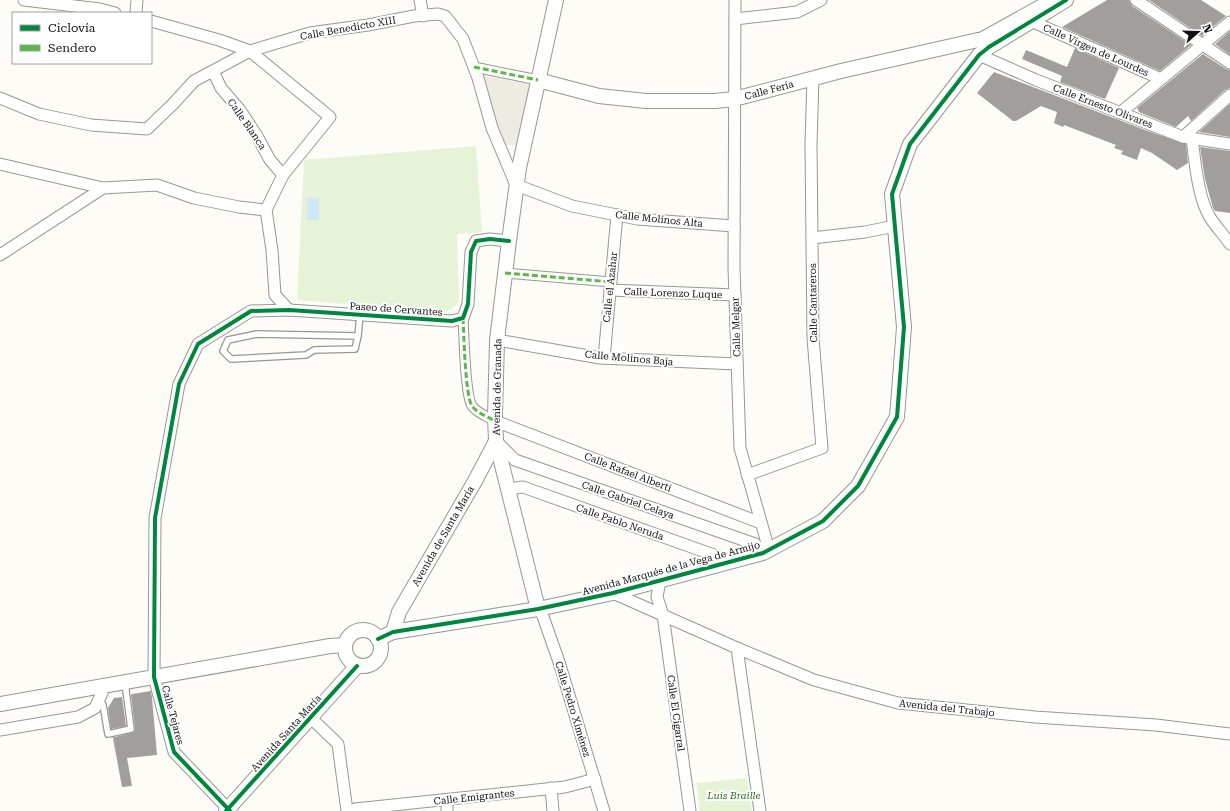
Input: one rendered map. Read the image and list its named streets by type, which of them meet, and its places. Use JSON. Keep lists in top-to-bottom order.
{
  "streets": {
    "street": [
      "Calle Benedicto XIII",
      "Calle Virgen de Lourdes",
      "Calle Feria",
      "Calle Ernesto Olivares",
      "Calle Blanca",
      "Calle Molinos Alta",
      "Calle el Azahar",
      "Calle Lorenzo Luque",
      "Calle Cantareros",
      "Paseo de Cervantes",
      "Calle Melgar",
      "Calle Molinos Baja",
      "Avenida de Granada",
      "Calle Rafael Alberti",
      "Calle Gabriel Celaya",
      "Calle Pablo Neruda",
      "Avenida de Santa María",
      "Avenida Marqués de la Vega de Armijo",
      "Avenida del Trabajo",
      "Calle Pedro Ximénez",
      "Calle El Cigarral",
      "Calle Tejares",
      "Avenida Santa María",
      "Calle Emigrantes"
    ]
  },
  "crossings": [
    ["Calle Benedicto XIII", "Calle Blanca"],
    ["Calle Virgen de Lourdes", "Avenida Marqués de la Vega de Armijo"],
    ["Calle Feria", "Calle Cantareros"],
    ["Calle Feria", "Calle Melgar"],
    ["Calle Feria", "Avenida de Granada"],
    ["Calle Feria", "Avenida Marqués de la Vega de Armijo"],
    ["Calle Ernesto Olivares", "Avenida Marqués de la Vega de Armijo"],
    ["Calle Molinos Alta", "Calle el Azahar"],
    ["Calle Molinos Alta", "Calle Melgar"],
    ["Calle Molinos Alta", "Avenida de Granada"],
    ["Calle el Azahar", "Calle Lorenzo Luque"],
    ["Calle el Azahar", "Calle Molinos Baja"],
    ["Calle Lorenzo Luque", "Calle Melgar"],
    ["Calle Cantareros", "Calle Melgar"],
    ["Paseo de Cervantes", "Calle Tejares"],
    ["Calle Melgar", "Calle Molinos Baja"],
    ["Calle Melgar", "Calle Rafael Alberti"],
    ["Calle Melgar", "Calle Gabriel Celaya"],
    ["Calle Melgar", "Avenida Marqués de la Vega de Armijo"],
    ["Calle Molinos Baja", "Avenida de Granada"],
    ["Avenida de Granada", "Calle Rafael Alberti"],
    ["Avenida de Granada", "Calle Gabriel Celaya"],
    ["Avenida de Granada", "Calle Pablo Neruda"],
    ["Avenida de Granada", "Avenida de Santa María"],
    ["Avenida de Granada", "Avenida Marqués de la Vega de Armijo"],
    ["Avenida de Granada", "Calle Pedro Ximénez"],
    ["Calle Gabriel Celaya", "Avenida de Santa María"],
    ["Calle Gabriel Celaya", "Avenida Marqués de la Vega de Armijo"],
    ["Calle Pablo Neruda", "Avenida Marqués de la Vega de Armijo"],
    ["Avenida de Santa María", "Avenida Marqués de la Vega de Armijo"],
    ["Avenida Marqués de la Vega de Armijo", "Avenida del Trabajo"],
    ["Avenida Marqués de la Vega de Armijo", "Calle Pedro Ximénez"],
    ["Avenida Marqués de la Vega de Armijo", "Calle El Cigarral"],
    ["Avenida Marqués de la Vega de Armijo", "Avenida Santa María"],
    ["Avenida del Trabajo", "Calle El Cigarral"],
    ["Calle Pedro Ximénez", "Calle Emigrantes"],
    ["Calle Tejares", "Avenida Santa María"]
  ],
  "parks": ["Luis Braille"],
  "legend": ["Ciclovía", "Sendero"],
  "north": "right"
}
